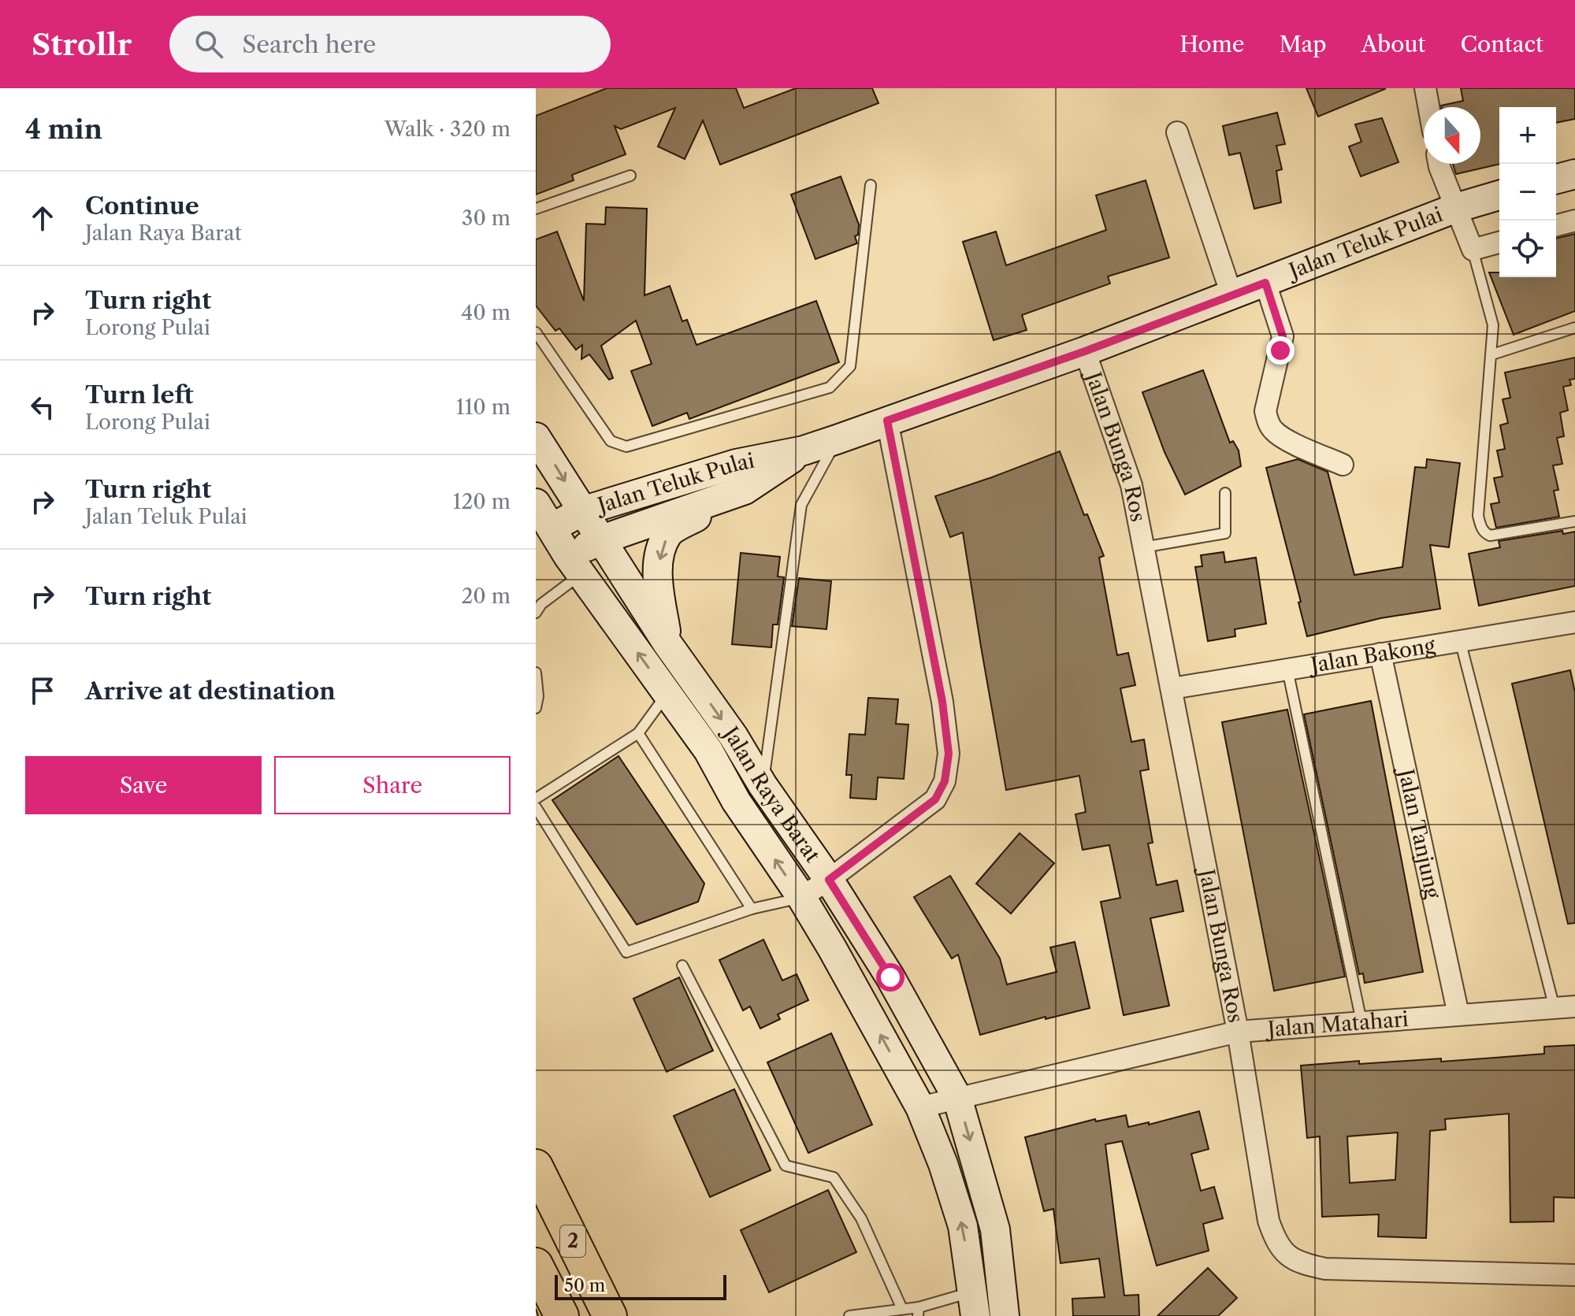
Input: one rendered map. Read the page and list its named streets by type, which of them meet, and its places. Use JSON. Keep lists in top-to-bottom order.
{
  "streets": {
    "highway": ["2"],
    "main road": ["Jalan Teluk Pulai", "Jalan Raya Barat"],
    "street": [
      "Jalan Bunga Ros",
      "Jalan Bakong",
      "Jalan Tanjung",
      "Jalan Matahari"
    ]
  },
  "crossings": [
    ["Jalan Teluk Pulai", "Jalan Bunga Ros"],
    ["Jalan Teluk Pulai", "Jalan Raya Barat"],
    ["Jalan Bunga Ros", "Jalan Bakong"],
    ["Jalan Bunga Ros", "Jalan Matahari"],
    ["Jalan Bakong", "Jalan Tanjung"],
    ["Jalan Raya Barat", "Jalan Matahari"],
    ["Jalan Tanjung", "Jalan Matahari"]
  ],
  "scale_bar": "50 m",
  "north": "bottom",
  "page": {
    "header": "Strollr",
    "search": "Search here",
    "nav": [
      "Home",
      "Map",
      "About",
      "Contact"
    ],
    "heading": ["4 min", "Walk · 320 m"],
    "map_buttons": ["+", "−"],
    "list": [
      ["Continue", "Jalan Raya Barat", "30 m"],
      ["Turn right", "Lorong Pulai", "40 m"],
      ["Turn left", "Lorong Pulai", "110 m"],
      ["Turn right", "Jalan Teluk Pulai", "120 m"],
      ["Turn right", "20 m"],
      "Arrive at destination"
    ],
    "buttons": ["Save", "Share"],
    "scale": "50 m"
  }
}
